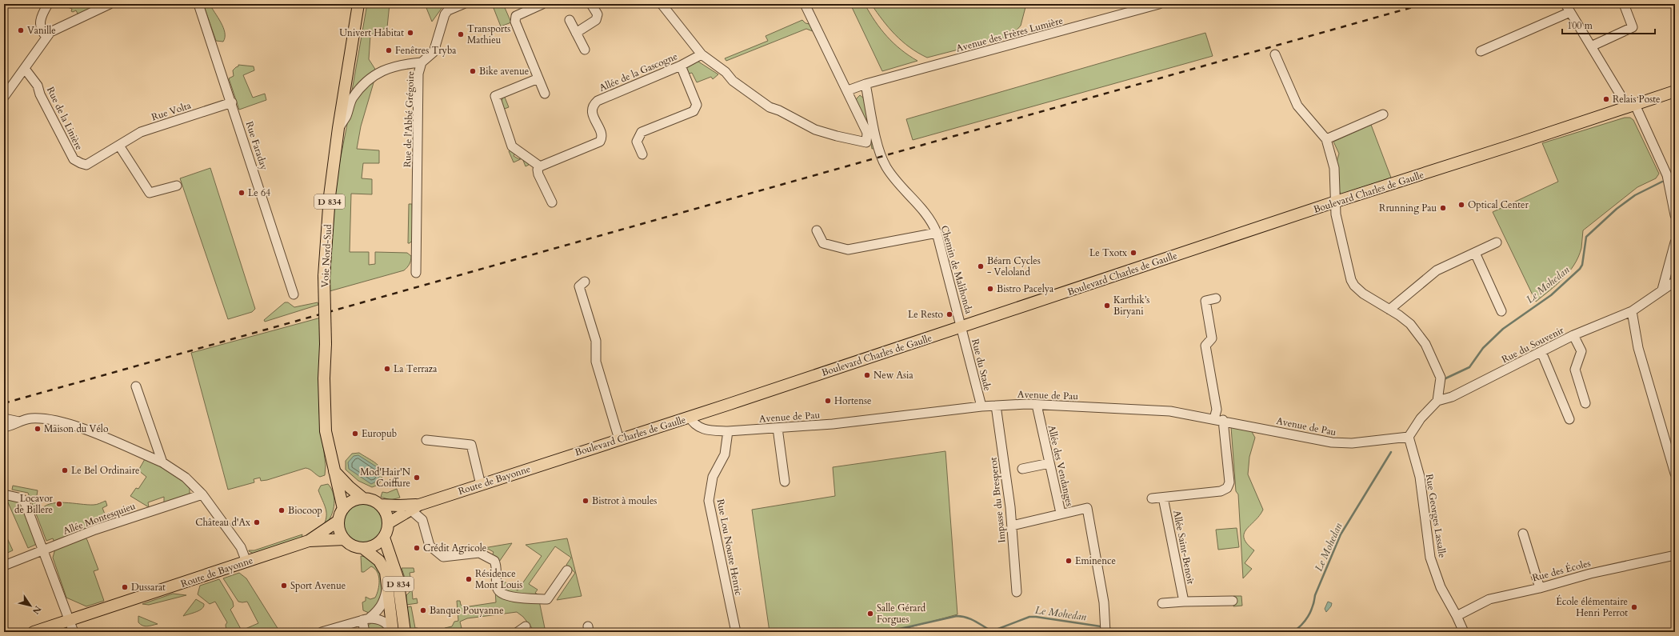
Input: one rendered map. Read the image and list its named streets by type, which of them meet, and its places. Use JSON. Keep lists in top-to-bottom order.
{
  "streets": {
    "main road": [
      "Boulevard Charles de Gaulle",
      "D 834",
      "Voie Nord-Sud",
      "Route de Bayonne"
    ],
    "street": [
      "Avenue des Frères Lumière",
      "Allée de la Gascogne",
      "Rue Volta",
      "Rue de la Linière",
      "Rue de l'Abbé Grégoire",
      "Rue Faraday",
      "Chemin de Malihonda",
      "Rue du Souvenir",
      "Rue du Stade",
      "Avenue de Pau",
      "Allée des Vendanges",
      "Impasse du Bresperot",
      "Rue Georges Lassalle",
      "Allée Montesquieu",
      "Rue Lou Nouste Henric",
      "Allée Saint-Benoît",
      "Rue des Écoles"
    ]
  },
  "crossings": [
    ["Avenue des Frères Lumière", "Chemin de Malihonda"],
    ["Rue Volta", "Rue de la Linière"],
    ["Rue Volta", "Rue Faraday"],
    ["Rue de l'Abbé Grégoire", "Voie Nord-Sud"],
    ["Boulevard Charles de Gaulle", "Chemin de Malihonda"],
    ["Boulevard Charles de Gaulle", "Rue du Stade"],
    ["Boulevard Charles de Gaulle", "Avenue de Pau"],
    ["Boulevard Charles de Gaulle", "Route de Bayonne"],
    ["D 834", "Voie Nord-Sud"],
    ["D 834", "Route de Bayonne"],
    ["Voie Nord-Sud", "Route de Bayonne"],
    ["Chemin de Malihonda", "Rue du Stade"],
    ["Rue du Stade", "Avenue de Pau"],
    ["Avenue de Pau", "Allée des Vendanges"],
    ["Avenue de Pau", "Impasse du Bresperot"],
    ["Avenue de Pau", "Rue Georges Lassalle"],
    ["Avenue de Pau", "Rue Lou Nouste Henric"],
    ["Rue Georges Lassalle", "Rue des Écoles"]
  ],
  "water": ["Le Mohedan"],
  "places": [
    "Vanille",
    "Univert Habitat",
    "Transports Mathieu",
    "Fenêtres Tryba",
    "Bike avenue",
    "Relais Poste",
    "Le 64",
    "Optical Center",
    "Rrunning Pau",
    "Le Txotx",
    "Béarn Cycles - Veloland",
    "Bistro Pacelya",
    "Karthik’s Biryani",
    "Le Resto",
    "La Terraza",
    "New Asia",
    "Hortense",
    "Maison du Vélo",
    "Europub",
    "Le Bel Ordinaire",
    "Mod'Hair'N Coiffure",
    "Bistrot à moules",
    "Locavor de Billere",
    "Biocoop",
    "Château d'Ax",
    "Crédit Agricole",
    "Eminence",
    "Résidence Mont Louis",
    "Sport Avenue",
    "Dussarat",
    "École élémentaire Henri Perrot",
    "Banque Pouyanne",
    "Salle Gérard Forgues"
  ],
  "scale_bar": "100 m",
  "north": "bottom right"
}
